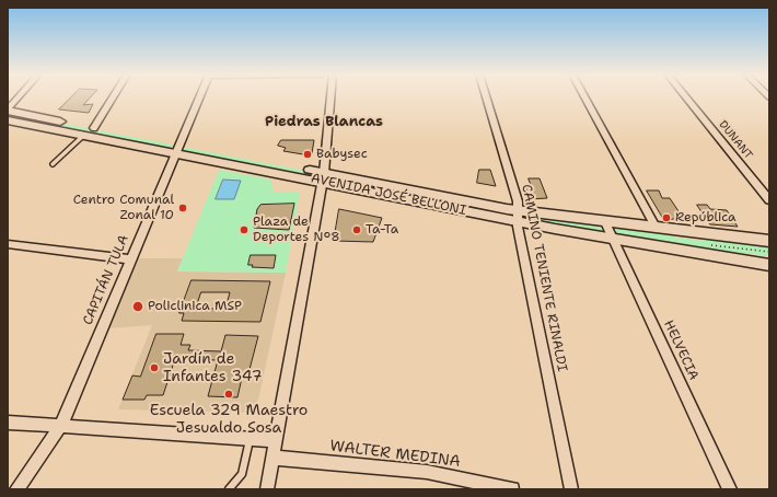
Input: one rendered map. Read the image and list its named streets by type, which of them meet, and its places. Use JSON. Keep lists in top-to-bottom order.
{
  "streets": {
    "main road": ["AVENIDA JOSÉ BELLONI"],
    "street": [
      "DUNANT",
      "CAMINO TENIENTE RINALDI",
      "CAPITÁN TULA",
      "HELVECIA",
      "WALTER MEDINA"
    ]
  },
  "crossings": [
    ["AVENIDA JOSÉ BELLONI", "CAMINO TENIENTE RINALDI"],
    ["AVENIDA JOSÉ BELLONI", "CAPITÁN TULA"],
    ["AVENIDA JOSÉ BELLONI", "HELVECIA"]
  ],
  "districts": ["Piedras Blancas"],
  "places": [
    "Babysec",
    "Centro Comunal Zonal 10",
    "República",
    "Plaza de Deportes N°8",
    "Ta-Ta",
    "Policlinica MSP",
    "Jardín de Infantes 347",
    "Escuela 329 Maestro Jesualdo Sosa"
  ]
}
